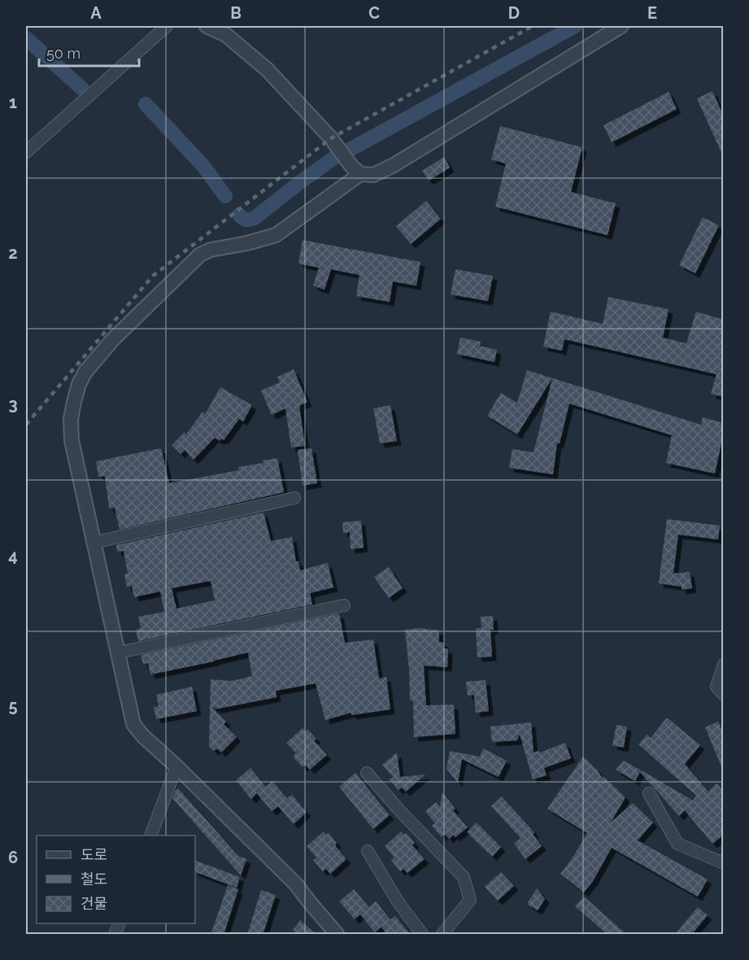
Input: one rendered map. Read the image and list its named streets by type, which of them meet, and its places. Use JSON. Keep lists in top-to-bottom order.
{
  "legend": ["도로", "철도", "건물"],
  "scale_bar": "50 m",
  "grid": {
    "columns": [
      "A",
      "B",
      "C",
      "D",
      "E"
    ],
    "rows": [
      "1",
      "2",
      "3",
      "4",
      "5",
      "6"
    ]
  }
}
